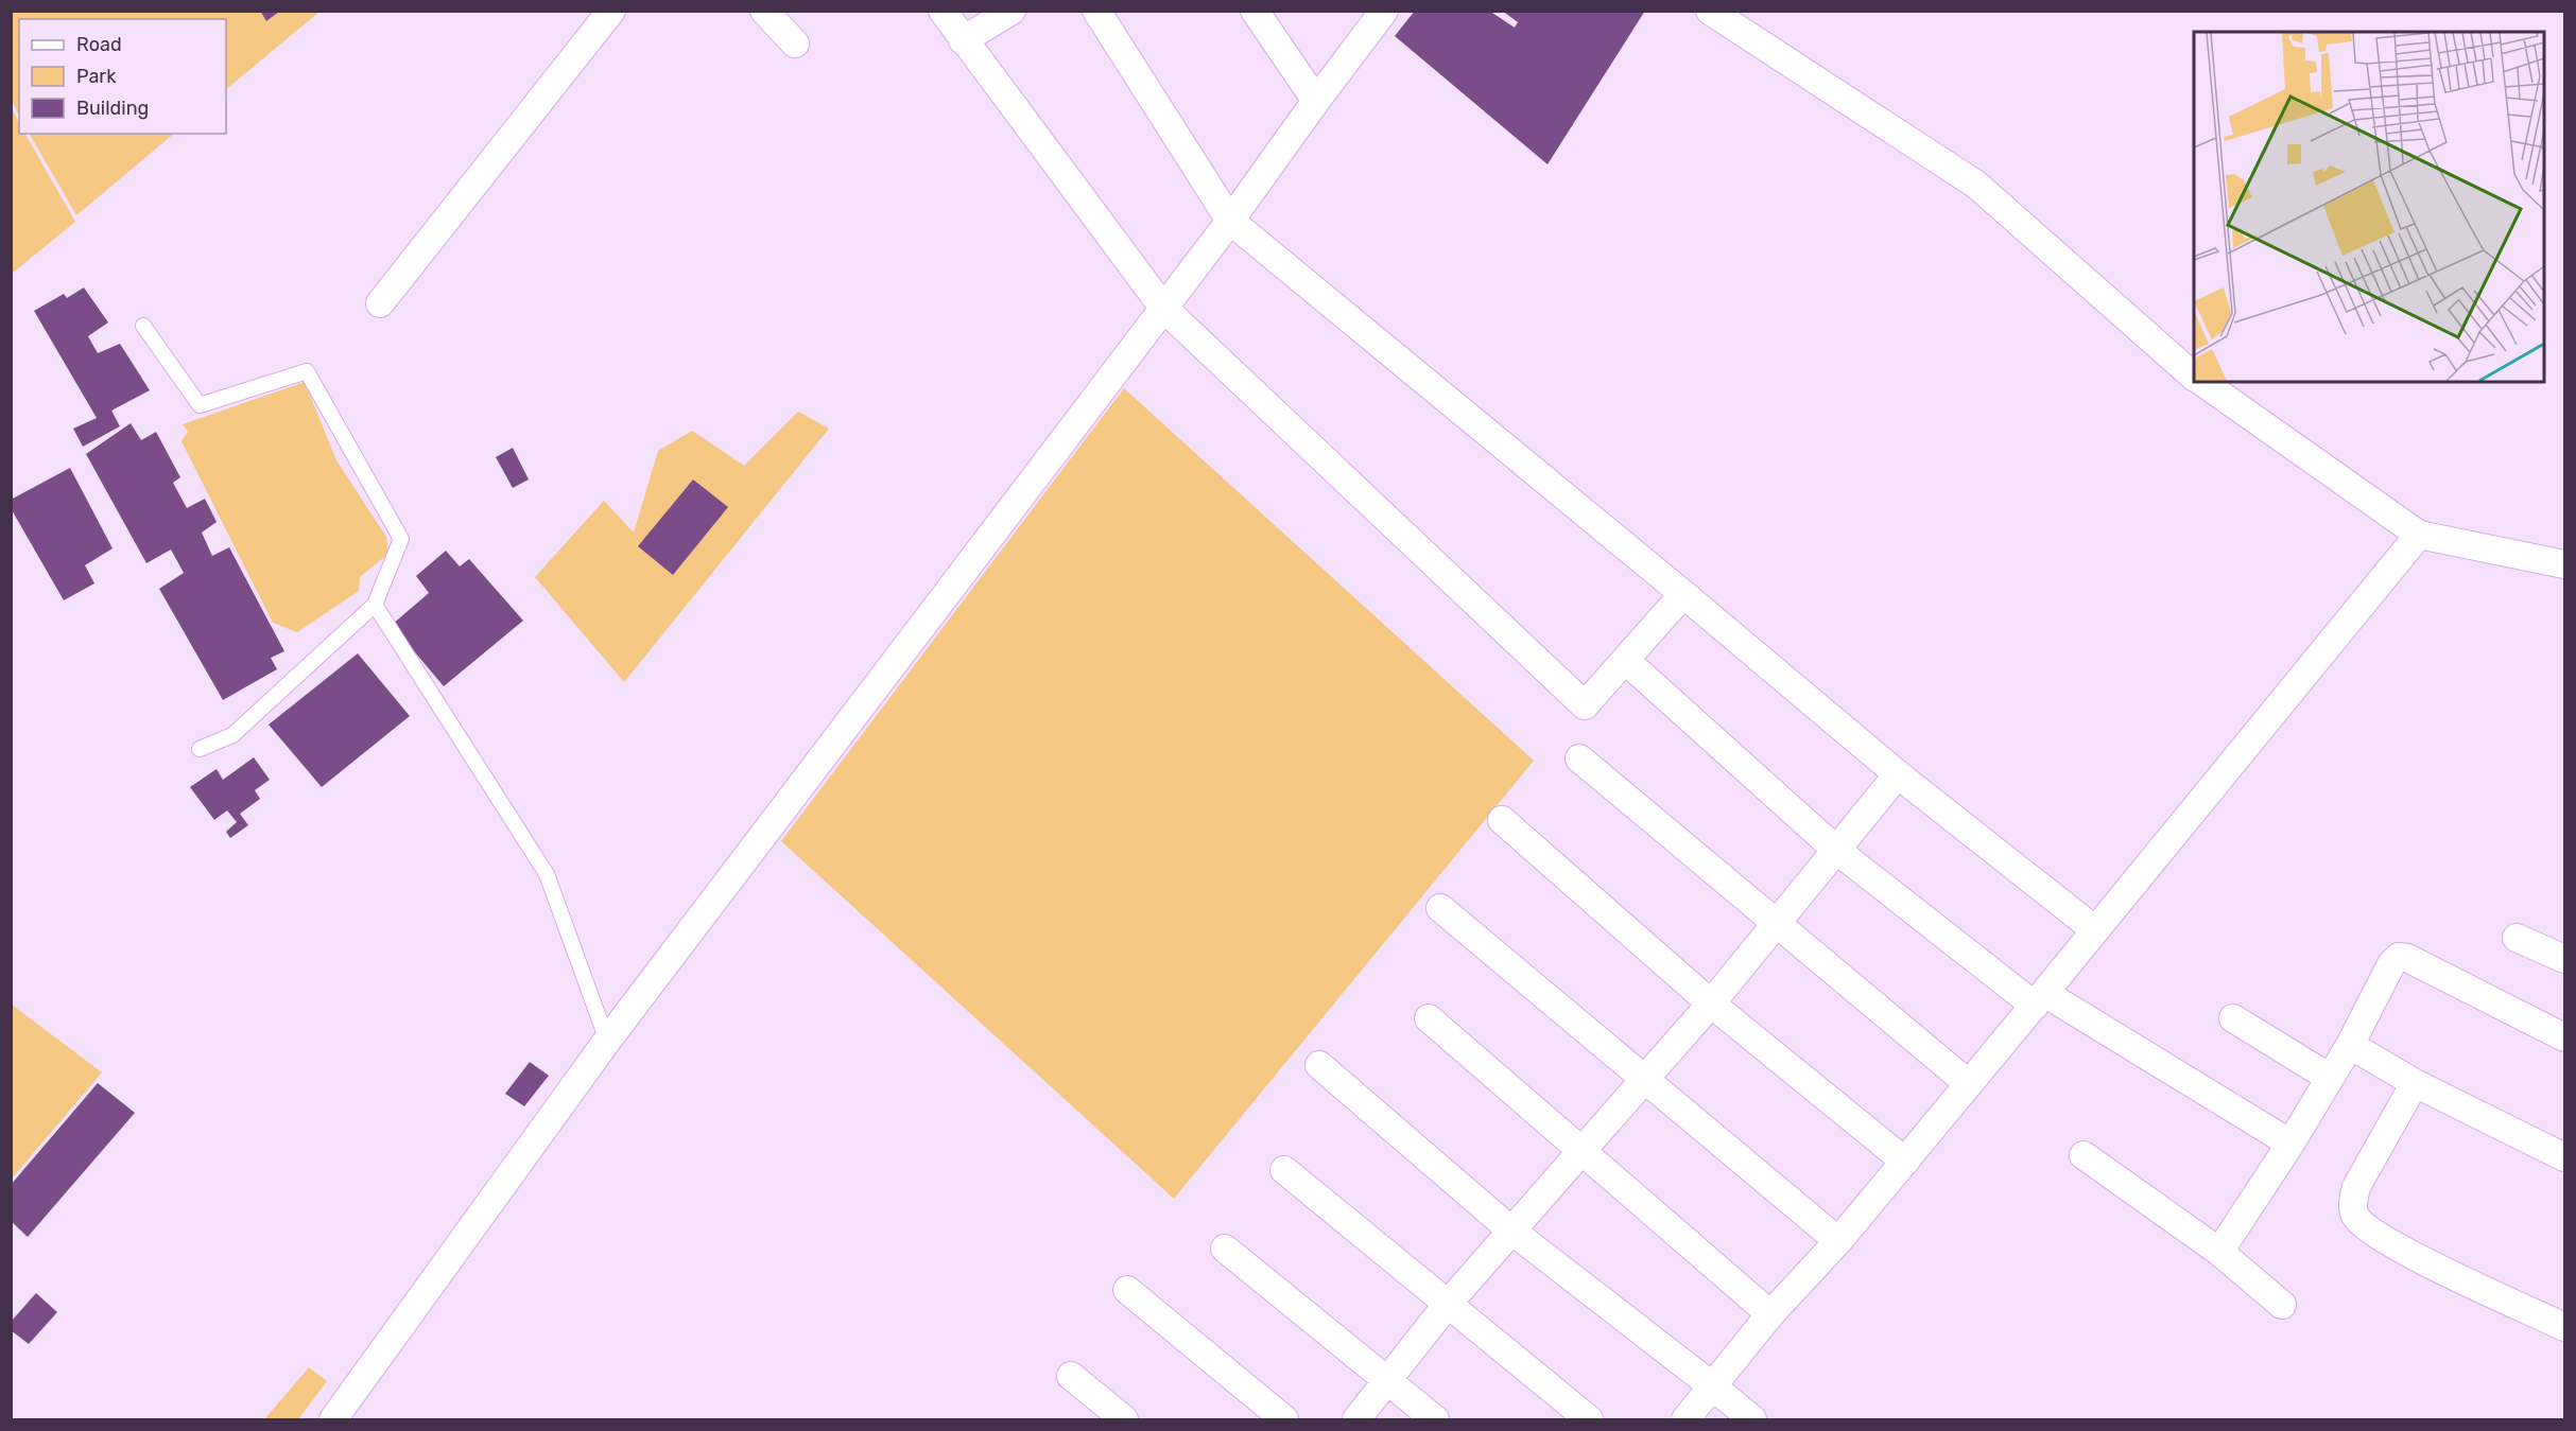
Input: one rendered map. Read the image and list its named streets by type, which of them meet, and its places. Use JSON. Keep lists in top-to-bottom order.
{
  "legend": ["Road", "Park", "Building"]
}
